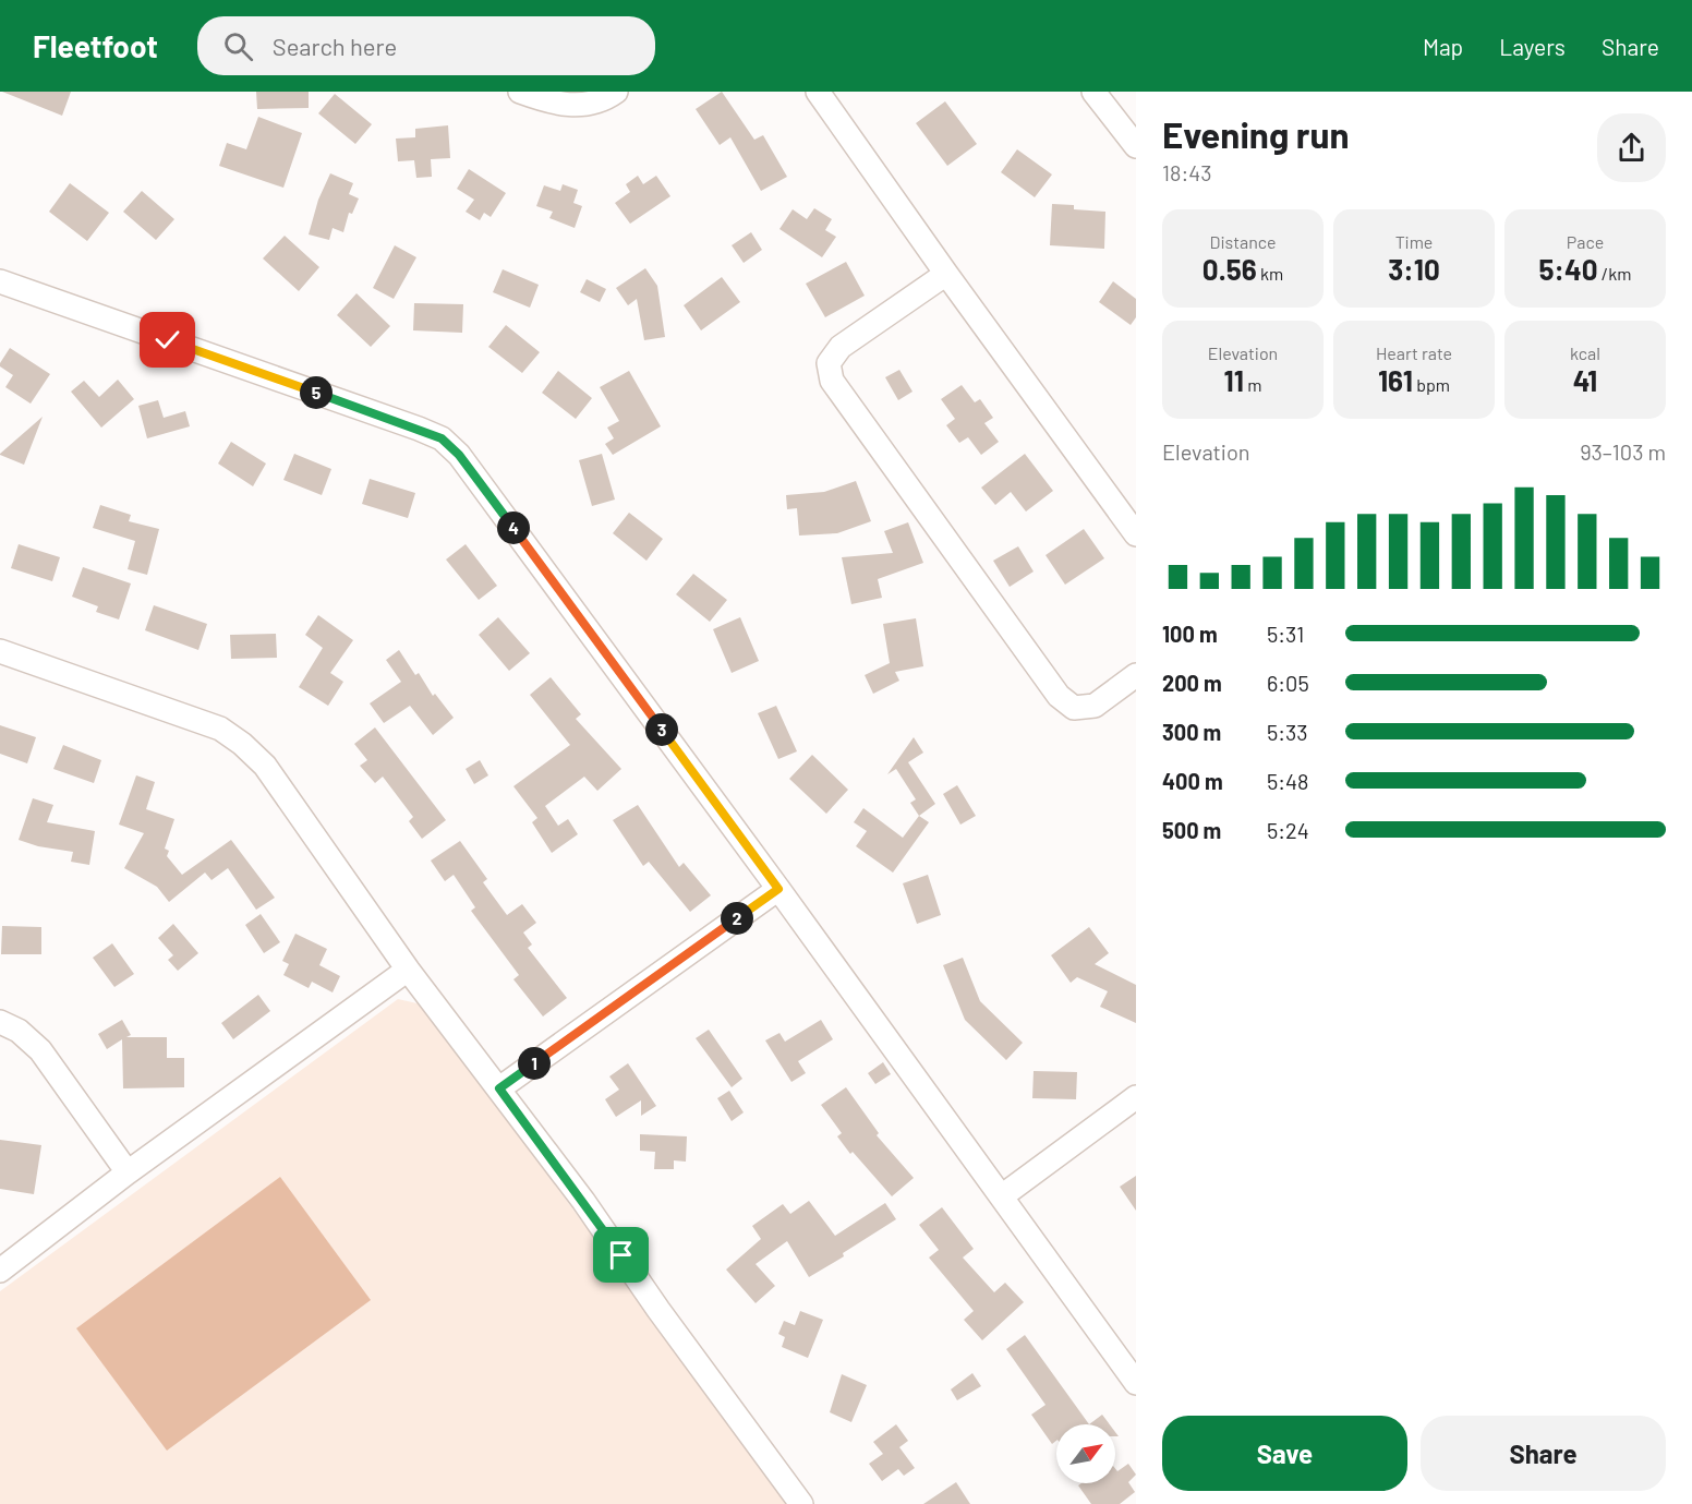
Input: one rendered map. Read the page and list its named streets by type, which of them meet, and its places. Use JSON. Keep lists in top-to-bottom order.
{
  "north": "top right",
  "page": {
    "header": "Fleetfoot",
    "search": "Search here",
    "nav": ["Map", "Layers", "Share"],
    "heading": ["Evening run", "18:43"],
    "stats": [
      ["Distance", "0.56 km"],
      ["Time", "3:10"],
      ["Pace", "5:40 /km"],
      ["Elevation", "11 m"],
      ["Heart rate", "161 bpm"],
      ["kcal", "41"]
    ],
    "pins": [
      "5",
      "4",
      "3",
      "2",
      "1"
    ],
    "chart": ["Elevation", "93–103 m"],
    "list": [
      {
        "name": "100 m",
        "note": "5:31"
      },
      {
        "name": "200 m",
        "note": "6:05"
      },
      {
        "name": "300 m",
        "note": "5:33"
      },
      {
        "name": "400 m",
        "note": "5:48"
      },
      {
        "name": "500 m",
        "note": "5:24"
      }
    ],
    "buttons": ["Save", "Share"]
  }
}
